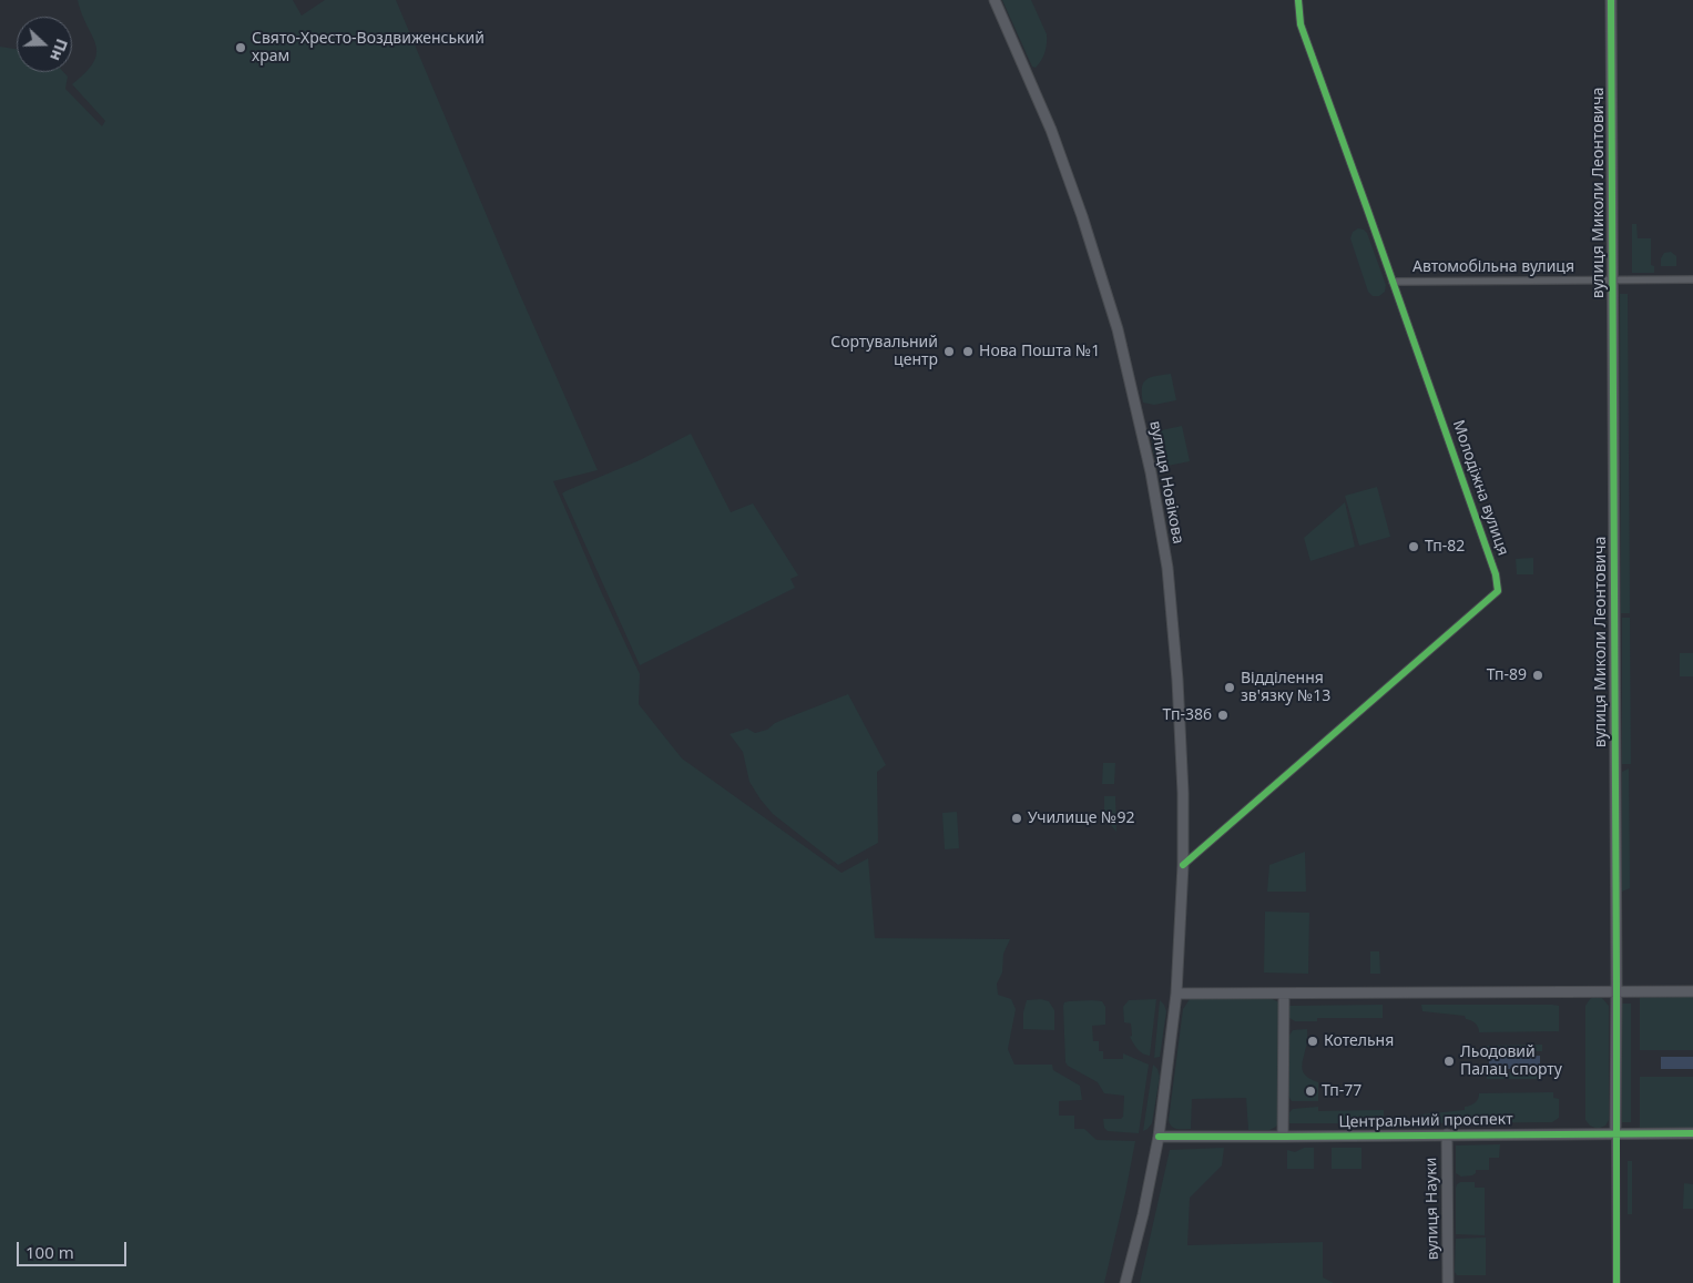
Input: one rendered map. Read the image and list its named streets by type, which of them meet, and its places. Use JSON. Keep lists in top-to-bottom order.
{
  "streets": {
    "street": [
      "вулиця Миколи Леонтовича",
      "Автомобільна вулиця",
      "вулиця Новікова",
      "Молодіжна вулиця",
      "Центральний проспект",
      "вулиця Науки"
    ]
  },
  "crossings": [
    ["вулиця Миколи Леонтовича", "Автомобільна вулиця"],
    ["вулиця Миколи Леонтовича", "Центральний проспект"],
    ["Автомобільна вулиця", "Молодіжна вулиця"],
    ["вулиця Новікова", "Молодіжна вулиця"],
    ["вулиця Новікова", "Центральний проспект"],
    ["Центральний проспект", "вулиця Науки"]
  ],
  "places": [
    "Свято-Хресто-Воздвиженський храм",
    "Сортувальний центр",
    "Нова Пошта №1",
    "Тп-82",
    "Тп-89",
    "Відділення зв'язку №13",
    "Тп-386",
    "Училище №92",
    "Котельня",
    "Льодовий Палац спорту",
    "Тп-77"
  ],
  "scale_bar": "100 m",
  "north": "right"
}
